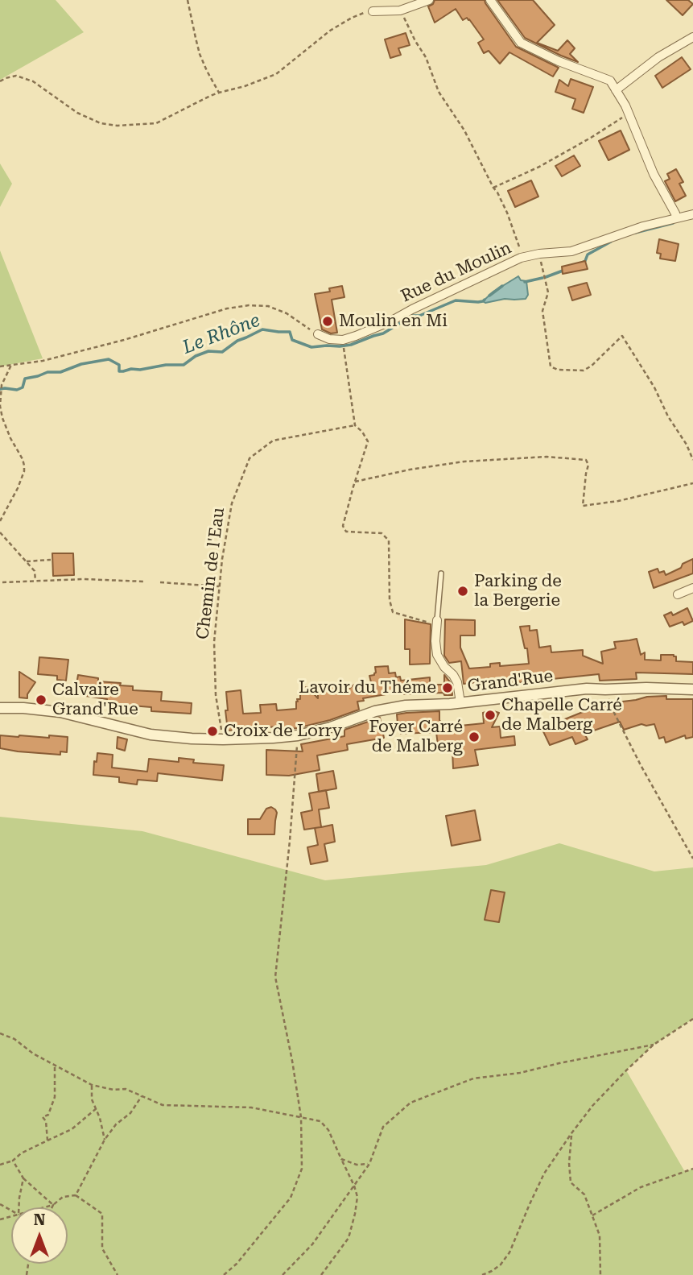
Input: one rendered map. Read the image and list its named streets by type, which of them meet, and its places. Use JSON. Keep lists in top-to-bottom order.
{
  "streets": {
    "street": ["Rue du Moulin", "Grand'Rue"],
    "path": ["Chemin de l'Eau"]
  },
  "crossings": [
    ["Chemin de l'Eau", "Grand'Rue"]
  ],
  "water": ["Le Rhône"],
  "places": [
    "Moulin en Mi",
    "Parking de la Bergerie",
    "Lavoir du Théme",
    "Calvaire Grand'Rue",
    "Chapelle Carré de Malberg",
    "Croix de Lorry",
    "Foyer Carré de Malberg"
  ],
  "north": "top"
}
